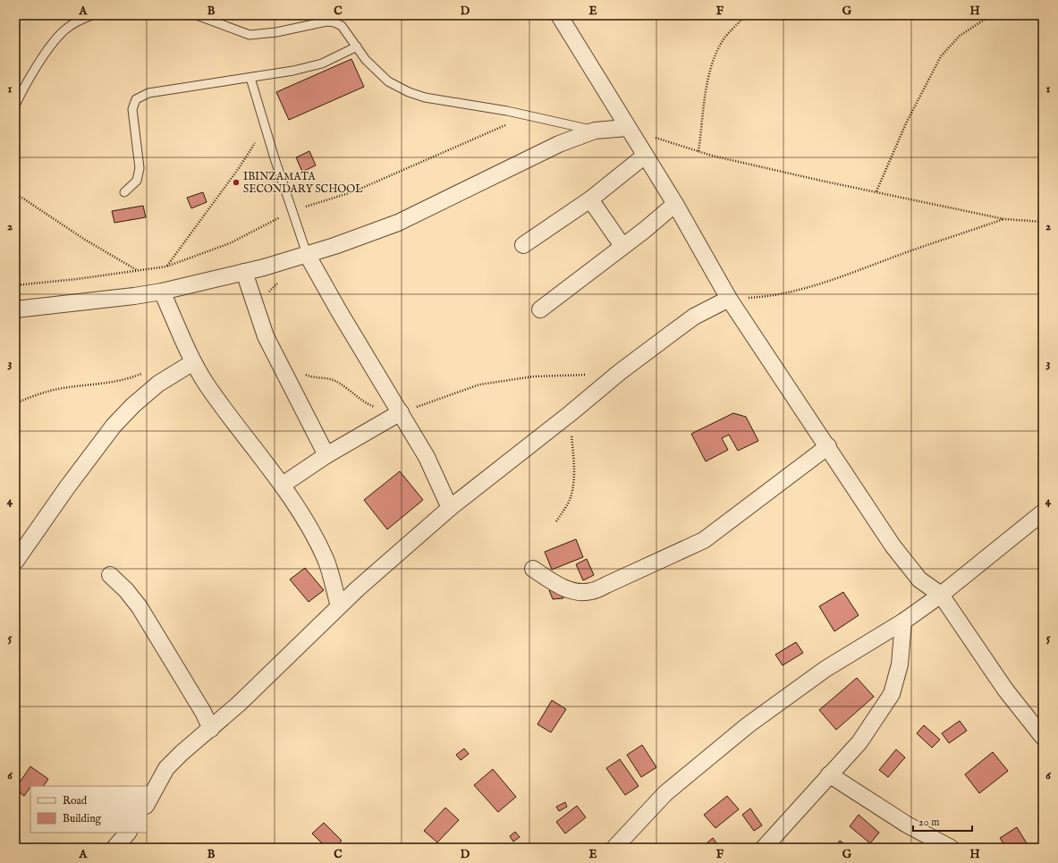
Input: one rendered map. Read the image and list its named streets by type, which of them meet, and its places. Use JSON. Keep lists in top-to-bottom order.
{
  "places": ["IBINZAMATA SECONDARY SCHOOL"],
  "legend": ["Road", "Building"],
  "scale_bar": "20 m",
  "grid": {
    "columns": [
      "A",
      "B",
      "C",
      "D",
      "E",
      "F",
      "G",
      "H"
    ],
    "rows": [
      "1",
      "2",
      "3",
      "4",
      "5",
      "6"
    ]
  }
}
